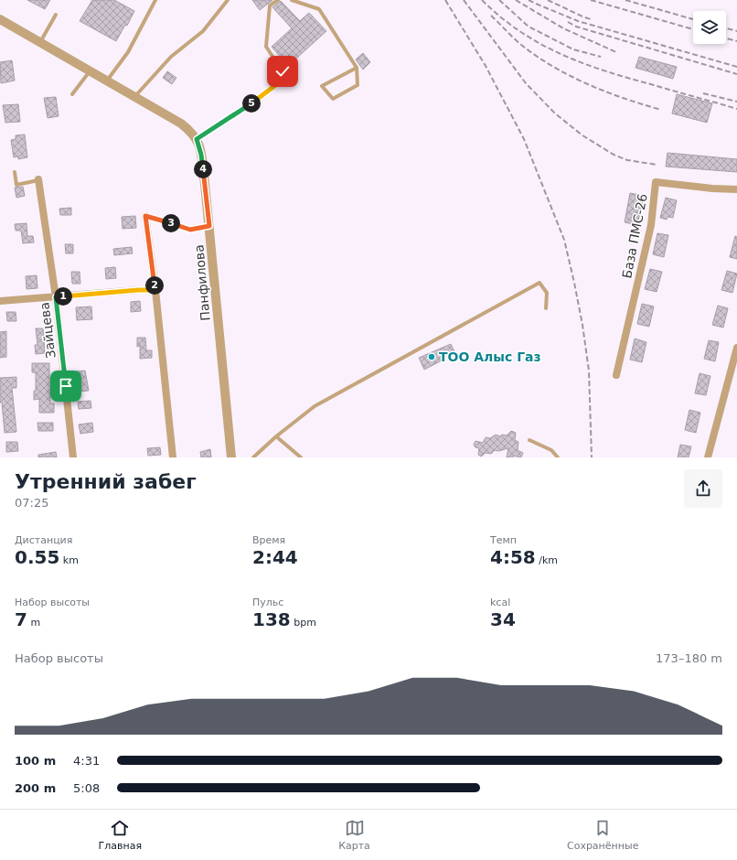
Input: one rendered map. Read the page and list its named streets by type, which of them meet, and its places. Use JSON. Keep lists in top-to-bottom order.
{
  "streets": {
    "street": ["База ПМС-26", "Панфилова", "Зайцева"]
  },
  "places": ["ТОО Алыс Газ"],
  "page": {
    "pins": [
      "5",
      "4",
      "3",
      "2",
      "1"
    ],
    "heading": ["Утренний забег", "07:25"],
    "stats": [
      ["Дистанция", "0.55 km"],
      ["Время", "2:44"],
      ["Темп", "4:58 /km"],
      ["Набор высоты", "7 m"],
      ["Пульс", "138 bpm"],
      ["kcal", "34"]
    ],
    "chart": ["Набор высоты", "173–180 m"],
    "list": [
      {
        "name": "100 m",
        "note": "4:31"
      },
      {
        "name": "200 m",
        "note": "5:08"
      }
    ],
    "tabs": ["Главная", "Карта", "Сохранённые"]
  }
}
